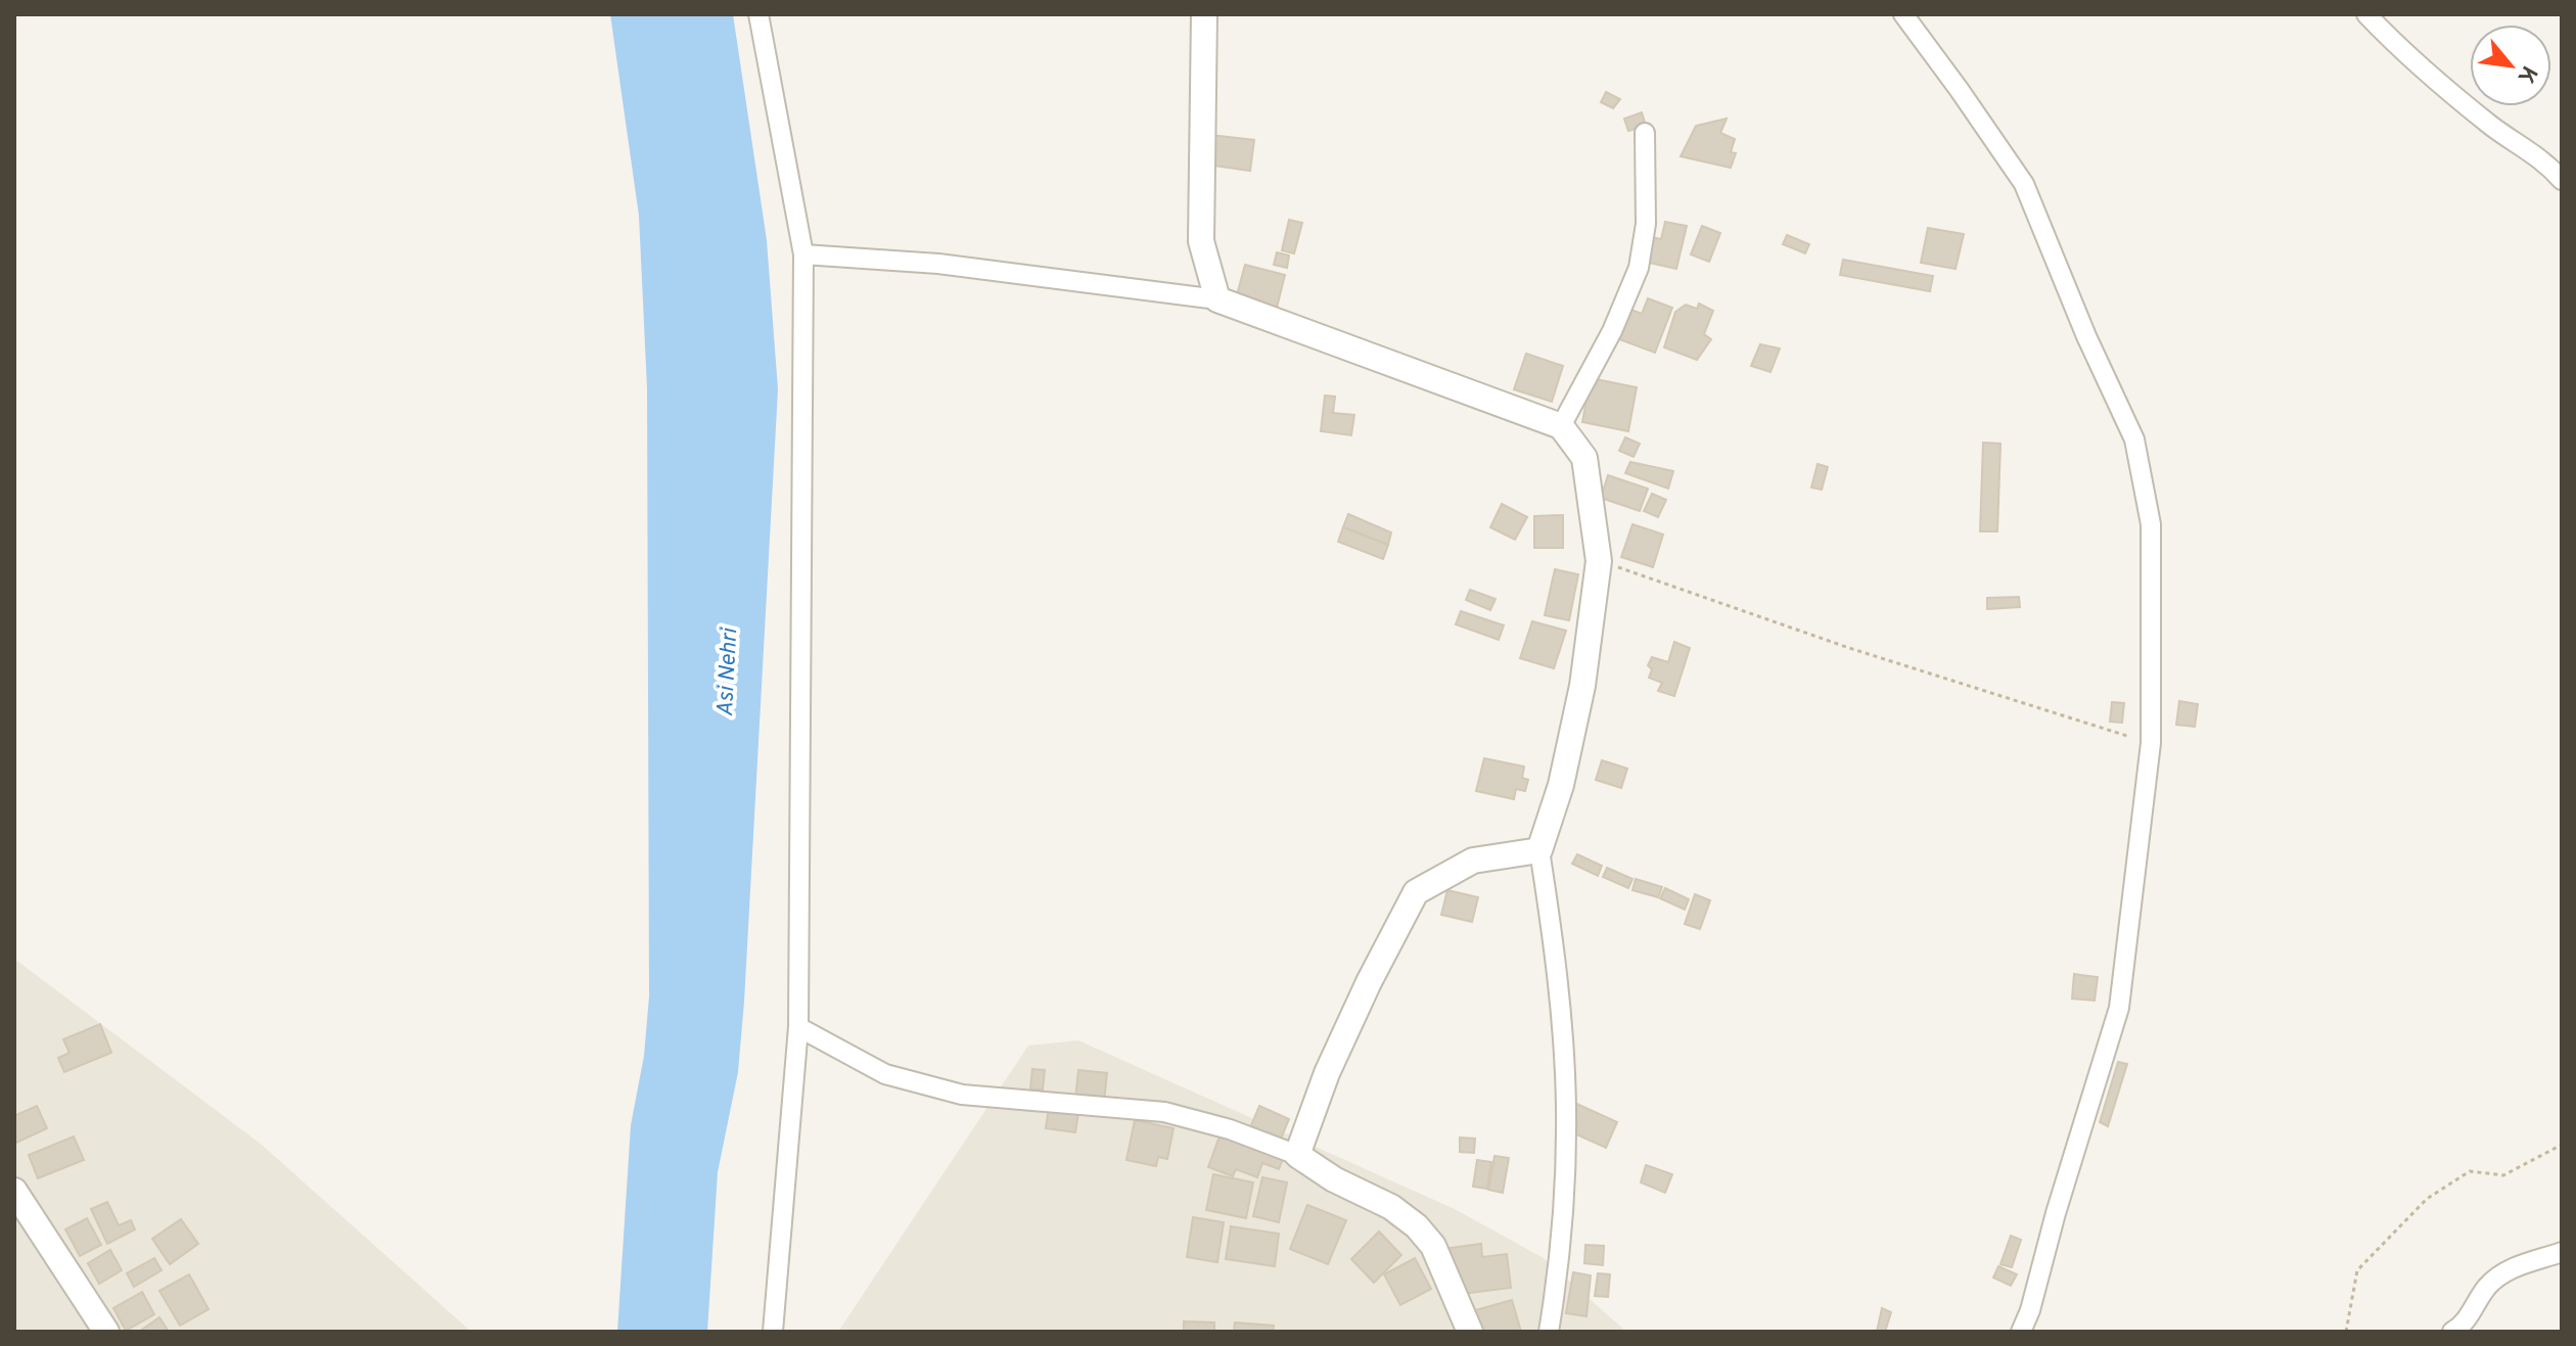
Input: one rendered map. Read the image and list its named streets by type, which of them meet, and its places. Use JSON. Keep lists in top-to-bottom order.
{
  "water": ["Asi Nehri"],
  "north": "bottom right"
}
